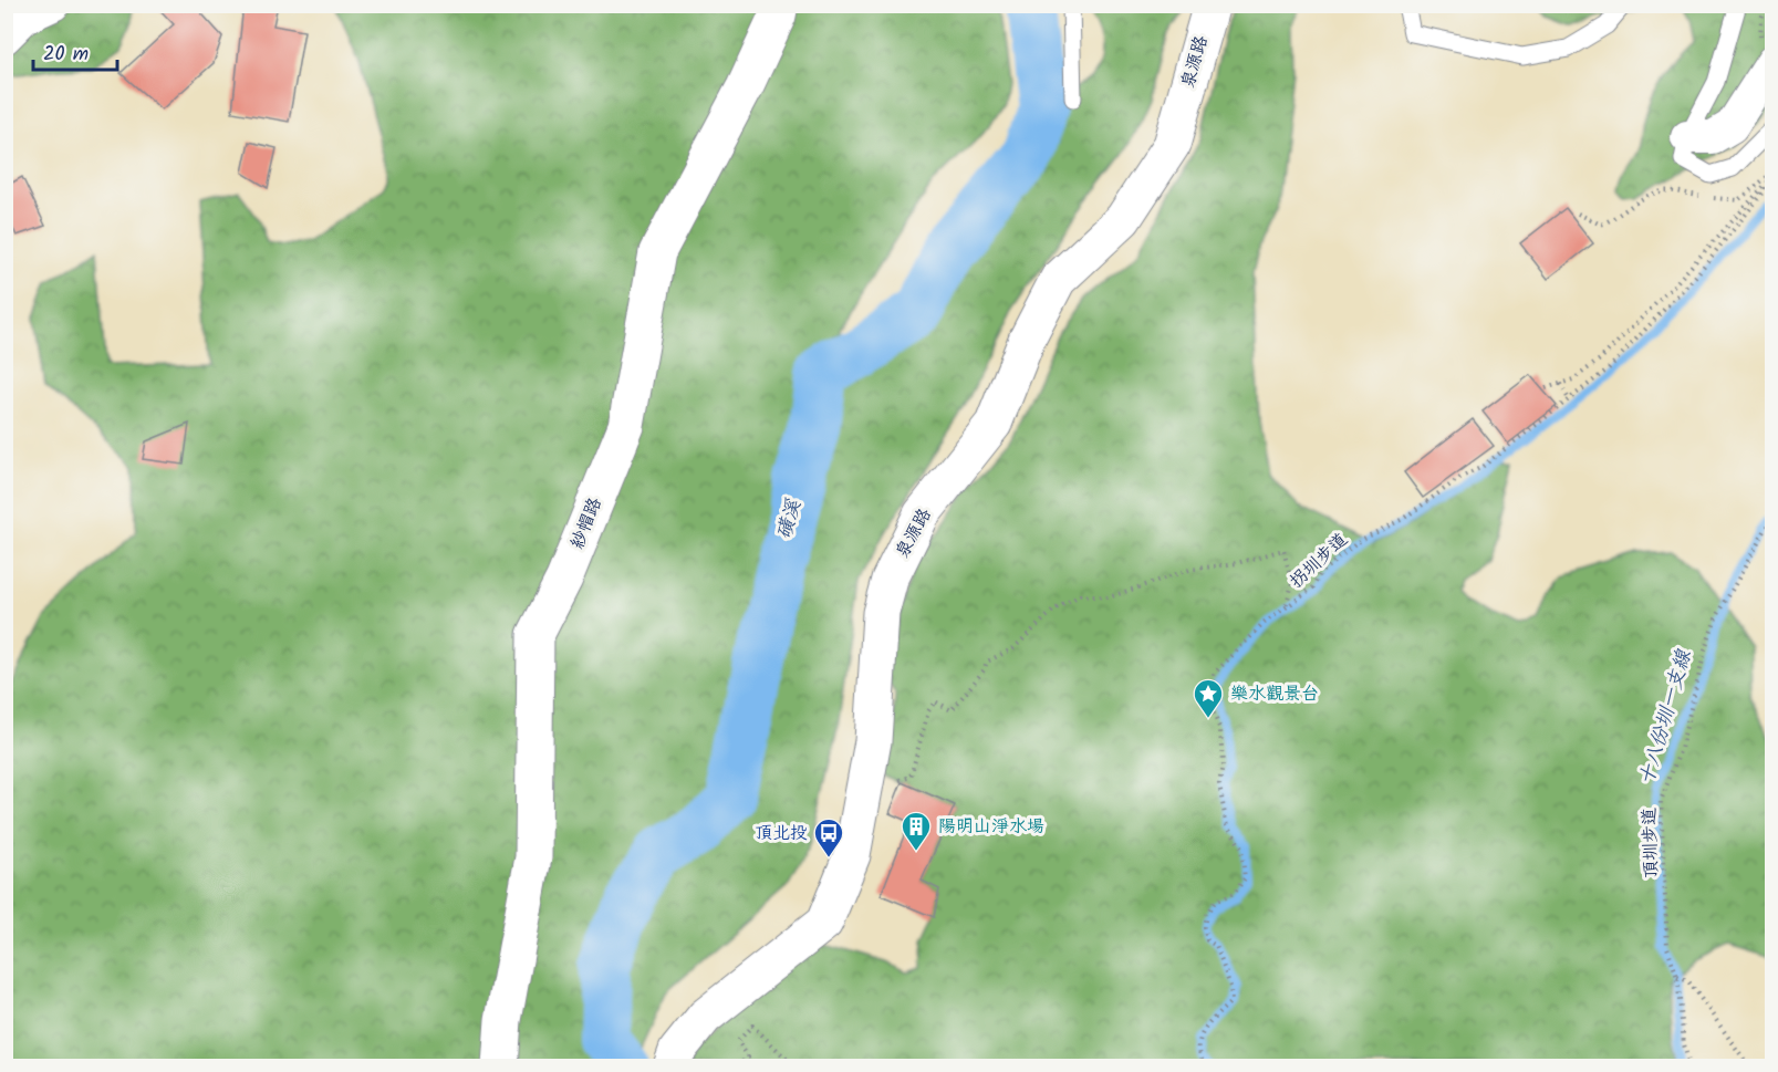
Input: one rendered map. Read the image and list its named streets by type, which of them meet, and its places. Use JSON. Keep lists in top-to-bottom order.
{
  "streets": {
    "street": ["泉源路", "紗帽路"],
    "path": ["拐圳步道", "頂圳步道"]
  },
  "water": ["磺溪", "十八份圳一支線"],
  "places": {
    "place": ["樂水觀景台"],
    "building": ["陽明山淨水場"],
    "bus stop": ["頂北投"]
  },
  "scale_bar": "20 m"
}
